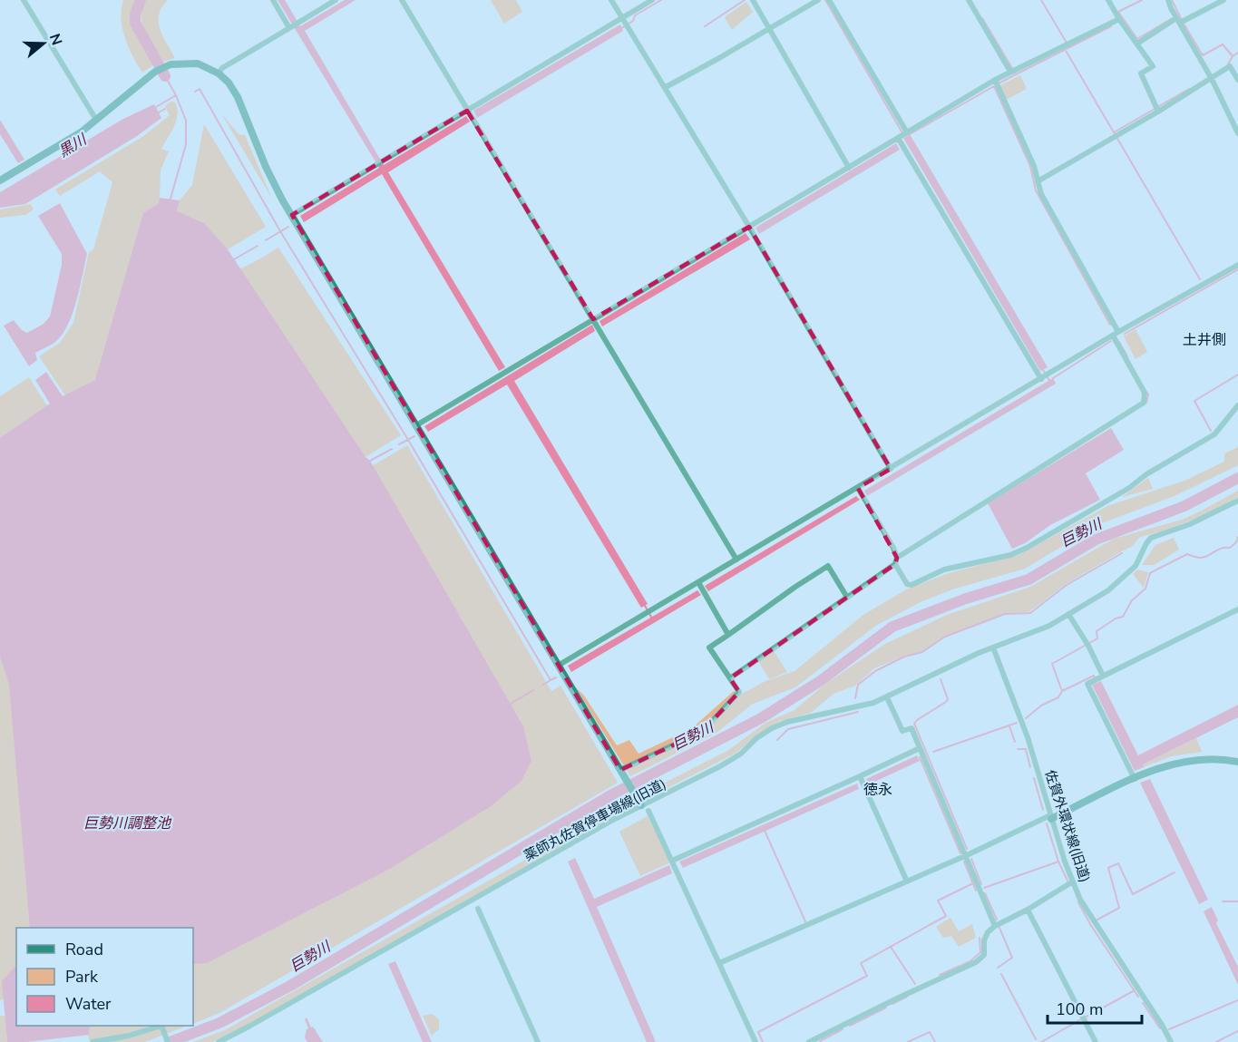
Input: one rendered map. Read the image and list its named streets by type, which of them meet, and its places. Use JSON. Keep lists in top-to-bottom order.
{
  "streets": {
    "street": ["薬師丸佐賀停車場線(旧道)", "佐賀外環状線(旧道)"]
  },
  "crossings": [
    ["薬師丸佐賀停車場線(旧道)", "佐賀外環状線(旧道)"]
  ],
  "districts": ["土井側", "徳永"],
  "water": ["黒川", "巨勢川", "巨勢川調整池"],
  "legend": ["Road", "Park", "Water"],
  "scale_bar": "100 m",
  "north": "right"
}
